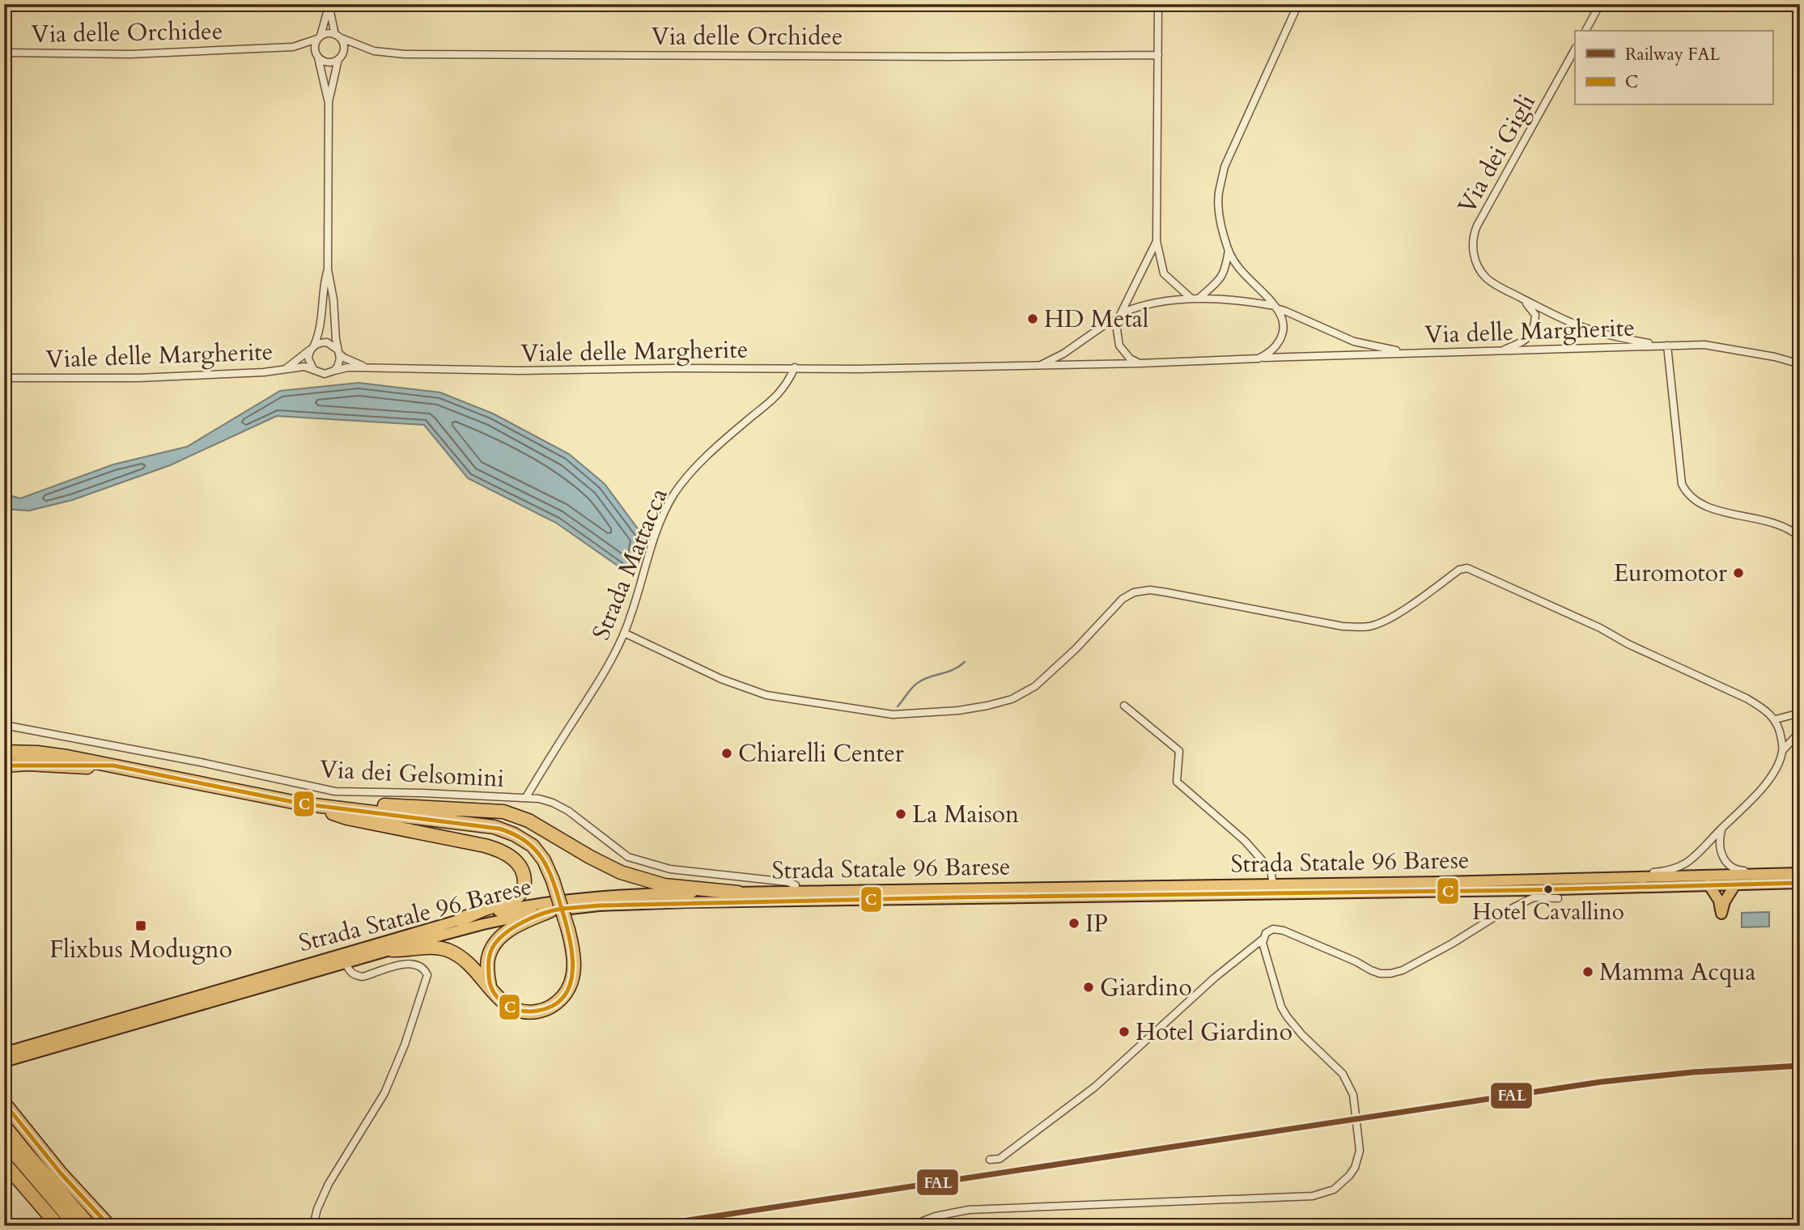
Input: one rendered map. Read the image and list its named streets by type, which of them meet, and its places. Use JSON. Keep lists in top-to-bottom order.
{
  "streets": {
    "main road": ["Strada Statale 96 Barese"],
    "street": [
      "Via delle Orchidee",
      "Via dei Gigli",
      "Via delle Margherite",
      "Viale delle Margherite",
      "Strada Mattacca",
      "Via dei Gelsomini"
    ]
  },
  "crossings": [
    ["Via dei Gigli", "Via delle Margherite"],
    ["Via delle Margherite", "Viale delle Margherite"],
    ["Viale delle Margherite", "Strada Mattacca"],
    ["Strada Mattacca", "Via dei Gelsomini"],
    ["Via dei Gelsomini", "Strada Statale 96 Barese"]
  ],
  "places": {
    "other": [
      "HD Metal",
      "Euromotor",
      "Chiarelli Center",
      "La Maison",
      "Hotel Cavallino",
      "IP",
      "Mamma Acqua",
      "Giardino",
      "Hotel Giardino"
    ],
    "transit": ["Flixbus Modugno"]
  },
  "lines": ["transit line C", "rail line FAL"],
  "legend": ["Railway FAL", "C"]
}
